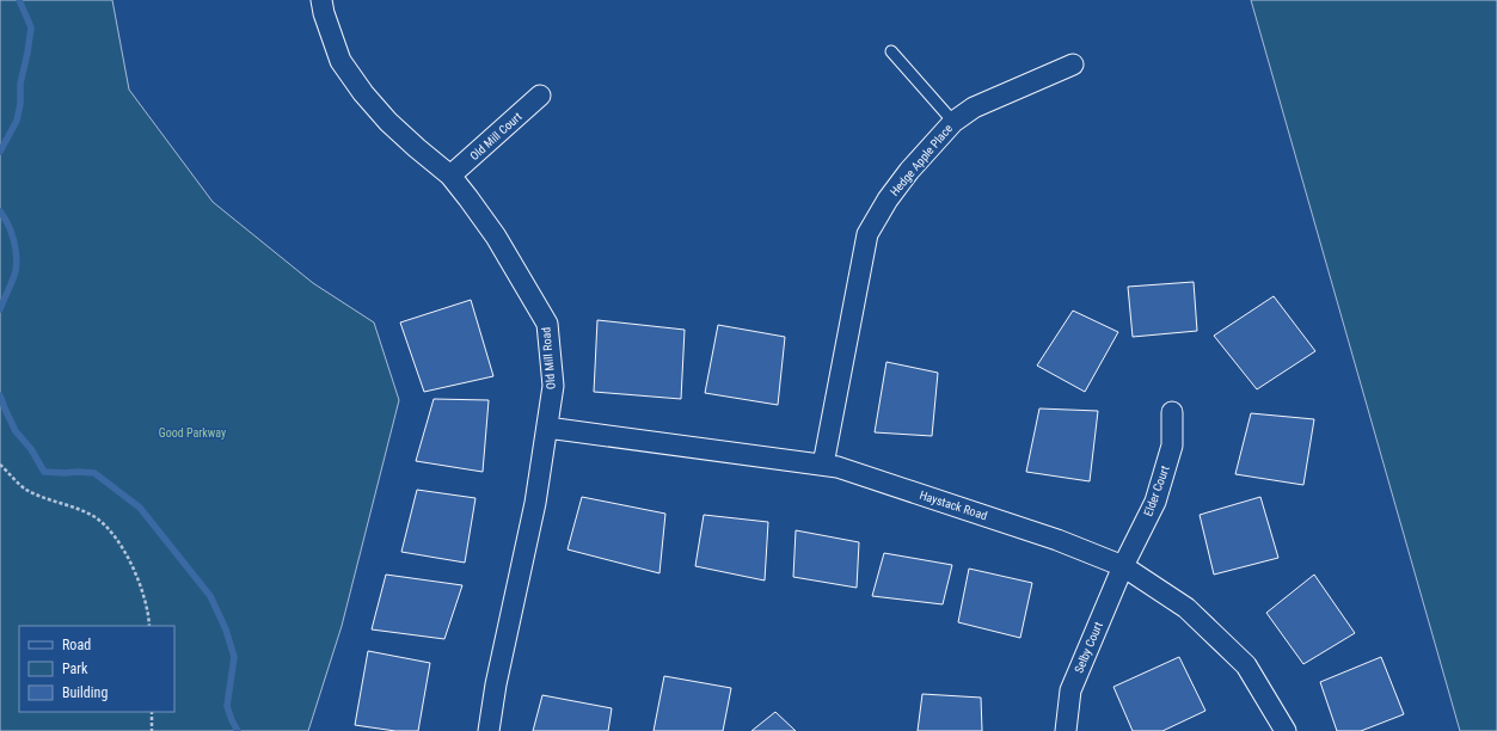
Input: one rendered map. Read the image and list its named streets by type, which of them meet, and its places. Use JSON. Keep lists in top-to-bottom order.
{
  "streets": {
    "street": [
      "Old Mill Court",
      "Hedge Apple Place",
      "Old Mill Road",
      "Elder Court",
      "Haystack Road",
      "Selby Court"
    ]
  },
  "crossings": [
    ["Old Mill Court", "Old Mill Road"],
    ["Hedge Apple Place", "Haystack Road"],
    ["Old Mill Road", "Haystack Road"],
    ["Elder Court", "Haystack Road"],
    ["Elder Court", "Selby Court"],
    ["Haystack Road", "Selby Court"]
  ],
  "parks": ["Good Parkway"],
  "legend": ["Road", "Park", "Building"]
}
